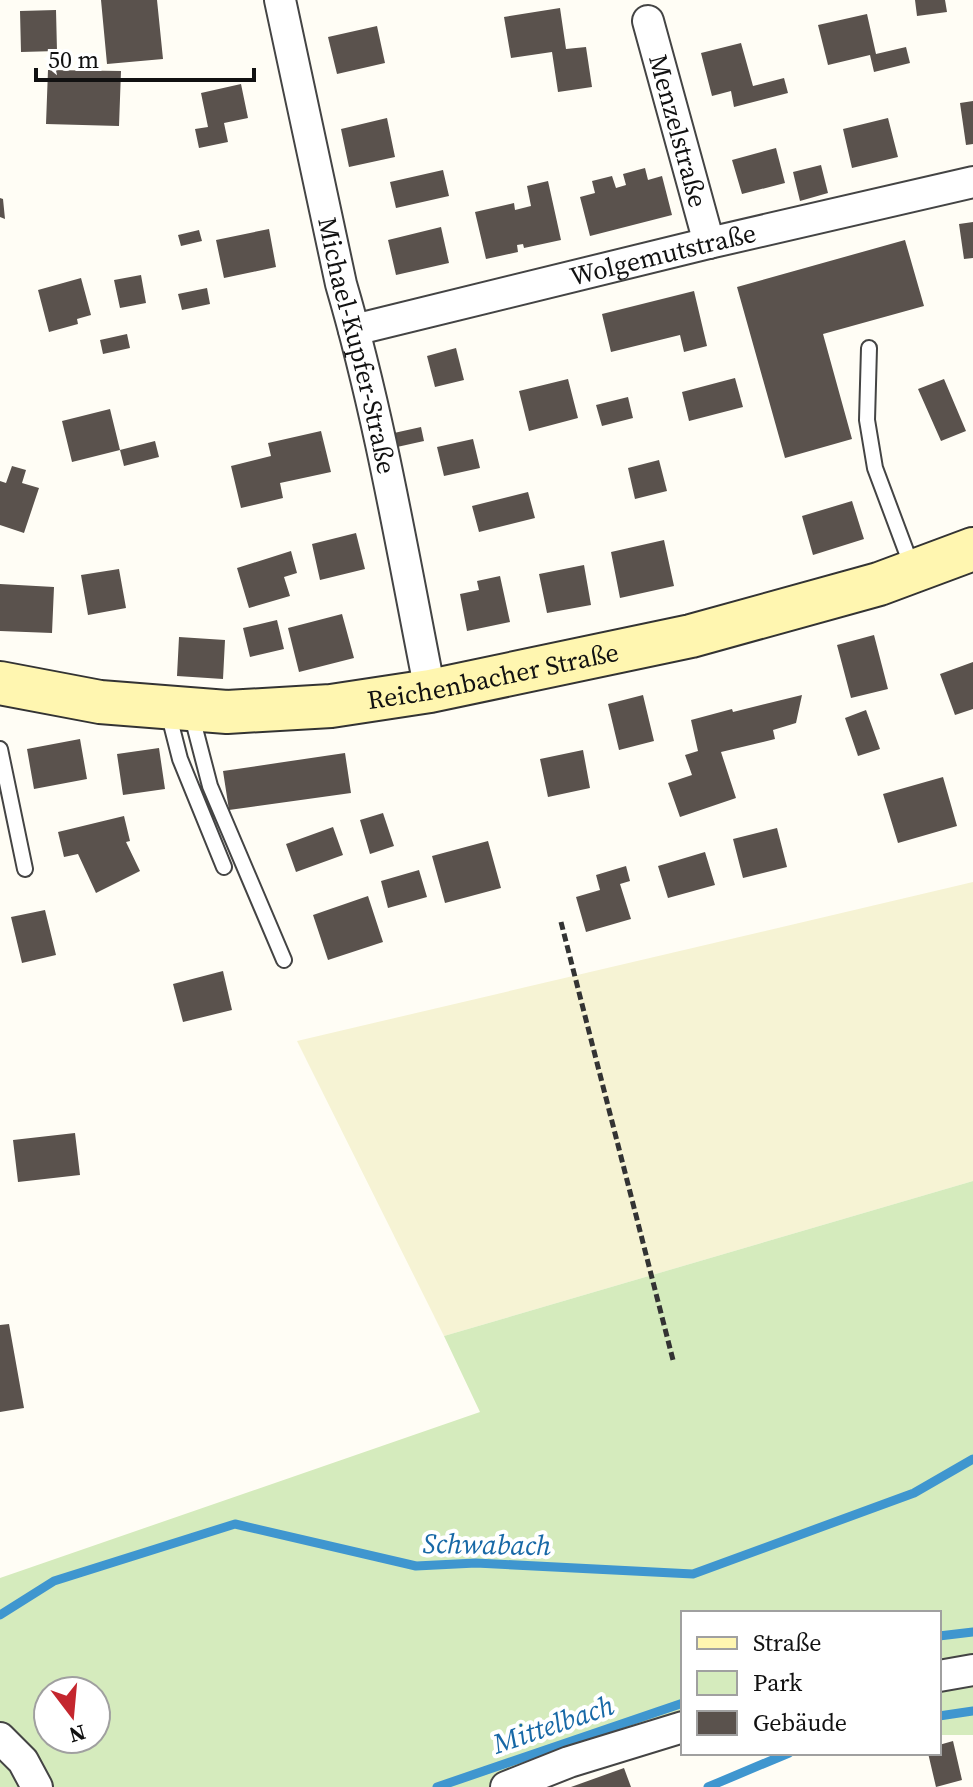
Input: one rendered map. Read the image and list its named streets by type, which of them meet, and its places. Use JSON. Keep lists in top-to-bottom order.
{
  "streets": {
    "main road": ["Reichenbacher Straße"],
    "street": ["Menzelstraße", "Wolgemutstraße", "Michael-Kupfer-Straße"]
  },
  "crossings": [
    ["Menzelstraße", "Wolgemutstraße"],
    ["Wolgemutstraße", "Michael-Kupfer-Straße"],
    ["Michael-Kupfer-Straße", "Reichenbacher Straße"]
  ],
  "water": ["Schwabach", "Mittelbach"],
  "legend": ["Straße", "Park", "Gebäude"],
  "scale_bar": "50 m",
  "north": "bottom"
}
